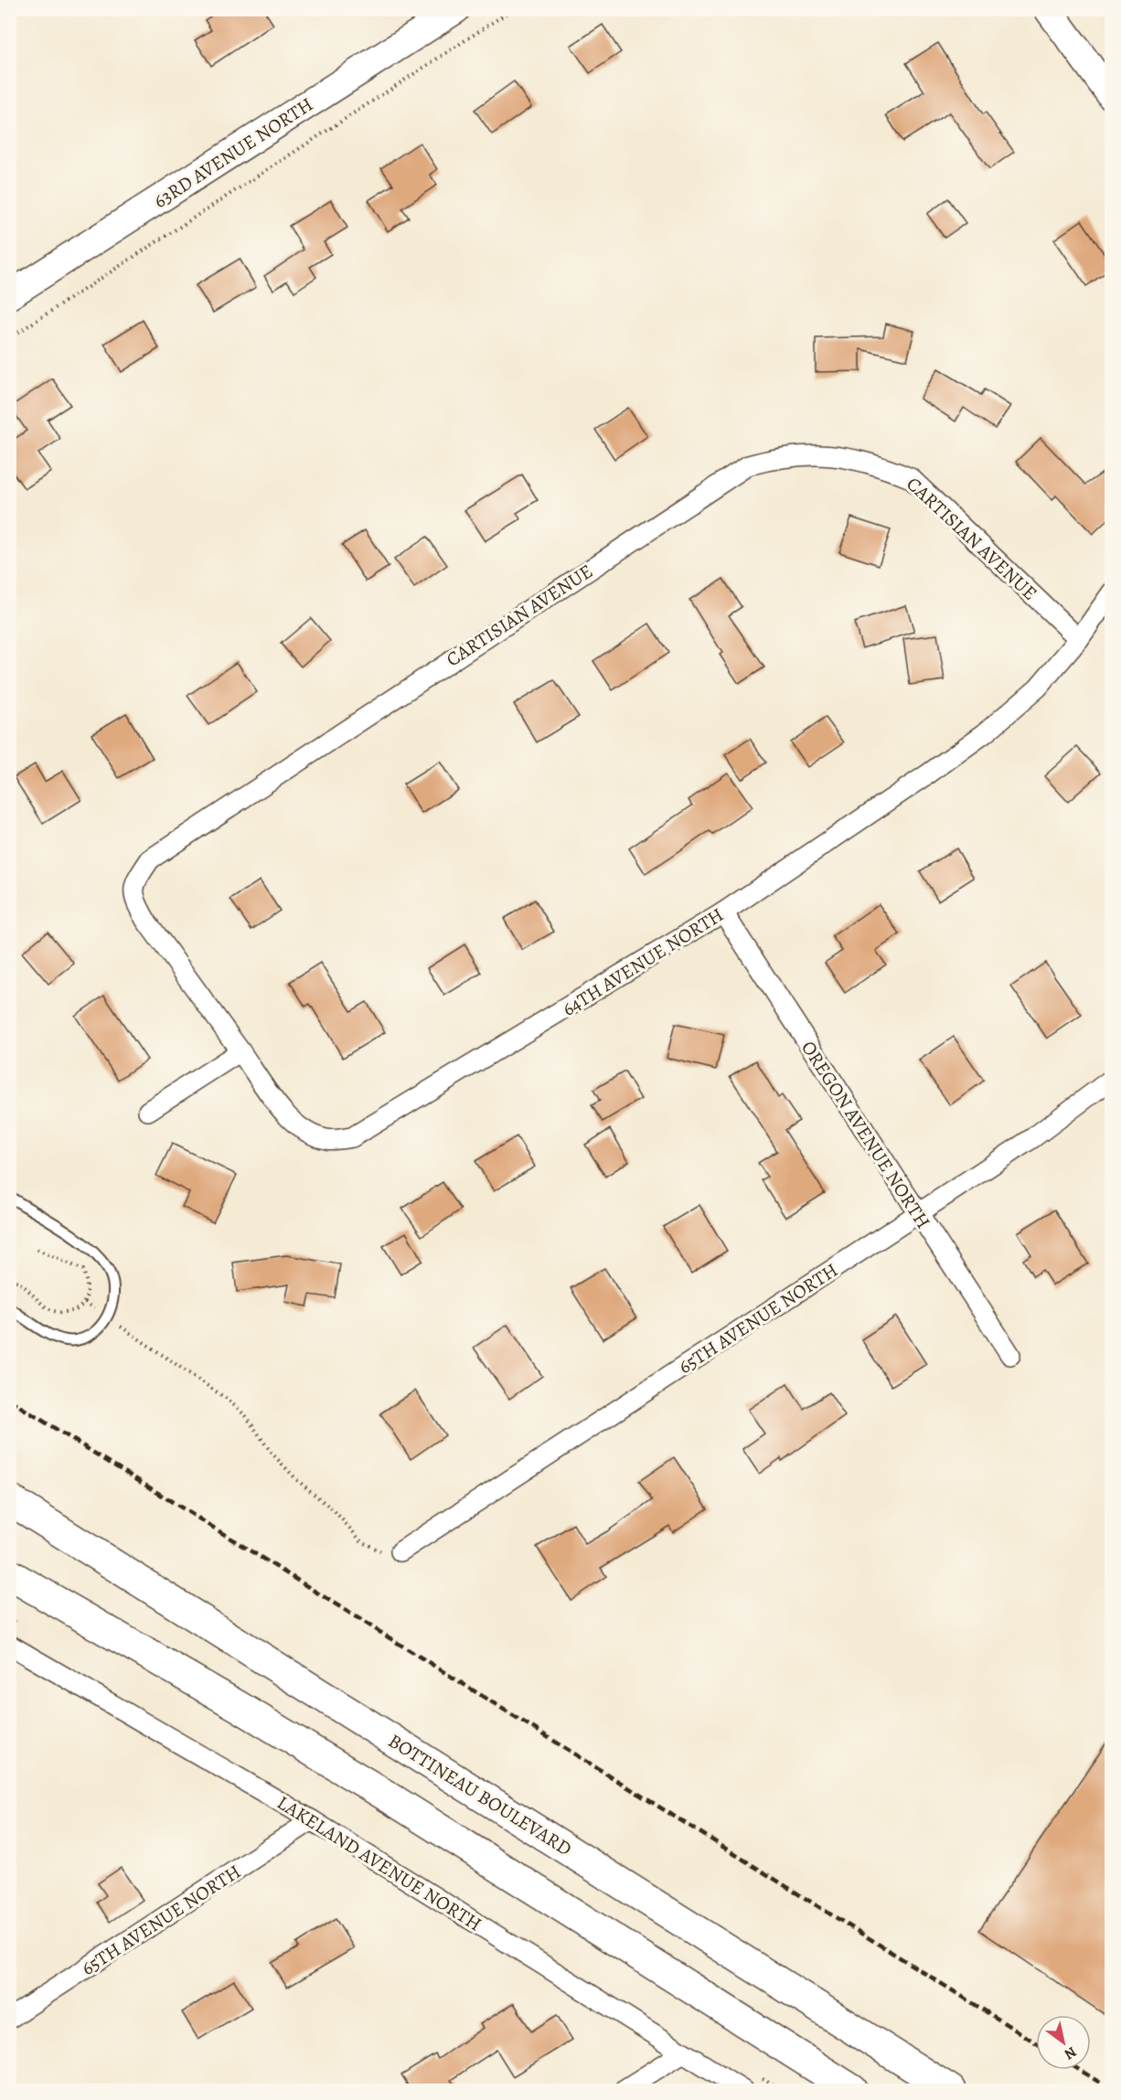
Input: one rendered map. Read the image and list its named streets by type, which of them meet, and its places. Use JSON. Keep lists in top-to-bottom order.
{
  "streets": {
    "highway": ["BOTTINEAU BOULEVARD"],
    "street": [
      "63RD AVENUE NORTH",
      "CARTISIAN AVENUE",
      "64TH AVENUE NORTH",
      "OREGON AVENUE NORTH",
      "65TH AVENUE NORTH",
      "LAKELAND AVENUE NORTH"
    ]
  },
  "crossings": [
    ["CARTISIAN AVENUE", "64TH AVENUE NORTH"],
    ["64TH AVENUE NORTH", "OREGON AVENUE NORTH"],
    ["OREGON AVENUE NORTH", "65TH AVENUE NORTH"],
    ["65TH AVENUE NORTH", "LAKELAND AVENUE NORTH"]
  ],
  "north": "bottom right"
}
